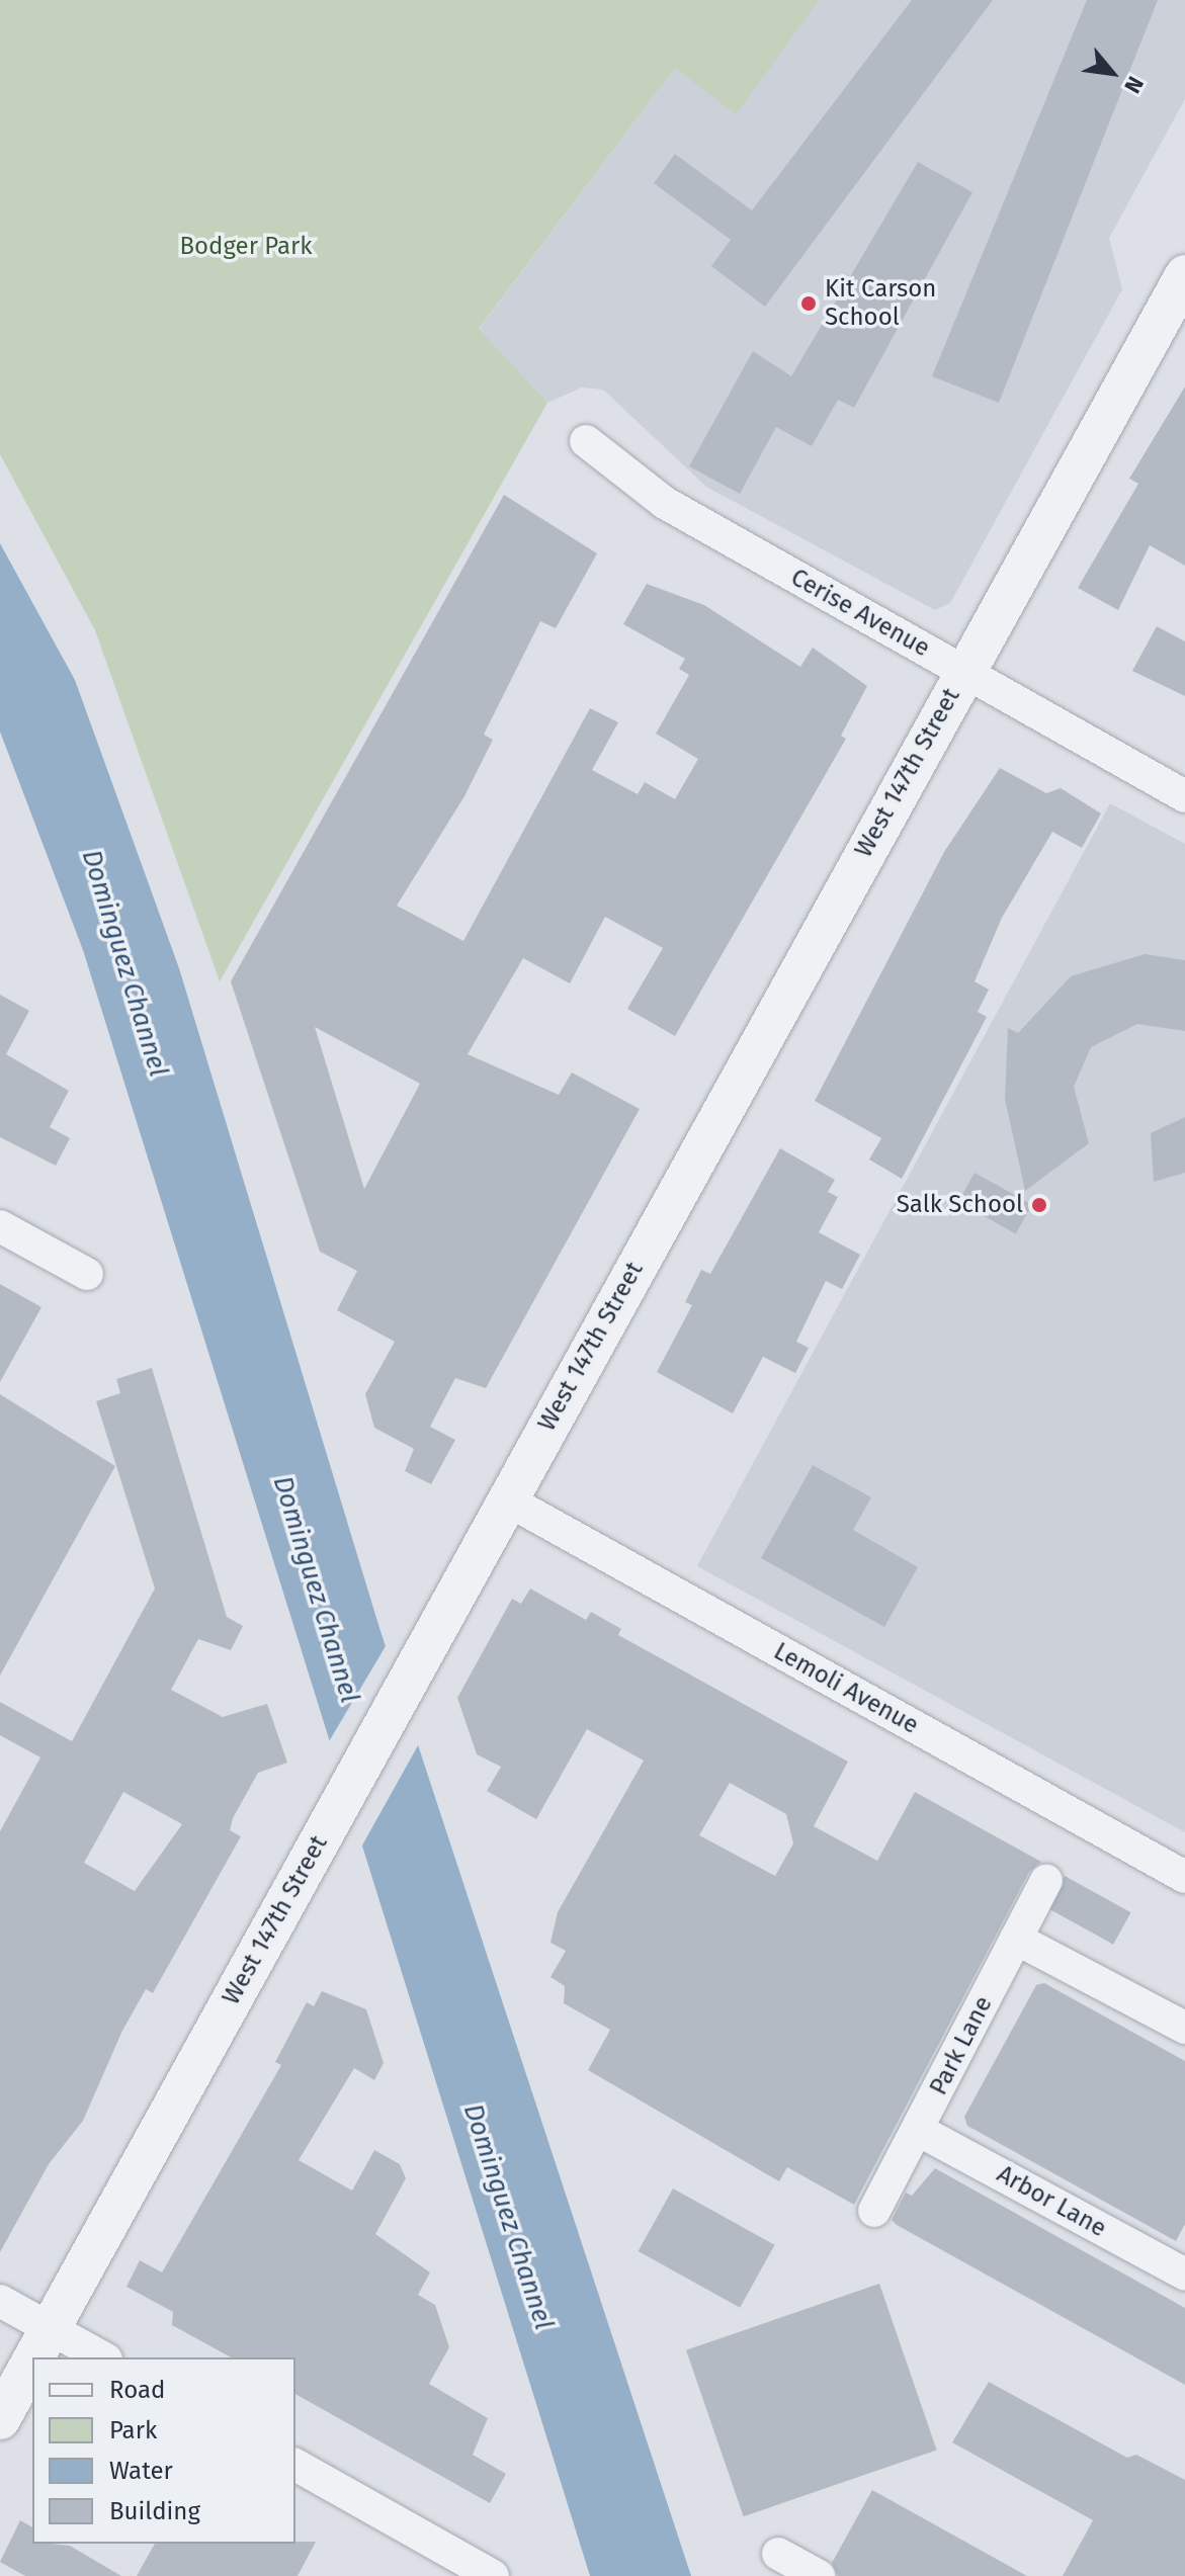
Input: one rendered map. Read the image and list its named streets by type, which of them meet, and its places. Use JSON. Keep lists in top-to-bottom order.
{
  "streets": {
    "street": [
      "Cerise Avenue",
      "West 147th Street",
      "Lemoli Avenue",
      "Park Lane",
      "Arbor Lane"
    ]
  },
  "crossings": [
    ["Cerise Avenue", "West 147th Street"],
    ["West 147th Street", "Lemoli Avenue"],
    ["Park Lane", "Arbor Lane"]
  ],
  "water": ["Dominguez Channel"],
  "parks": ["Bodger Park"],
  "places": ["Kit Carson School", "Salk School"],
  "legend": [
    "Road",
    "Park",
    "Water",
    "Building"
  ],
  "north": "bottom right"
}
